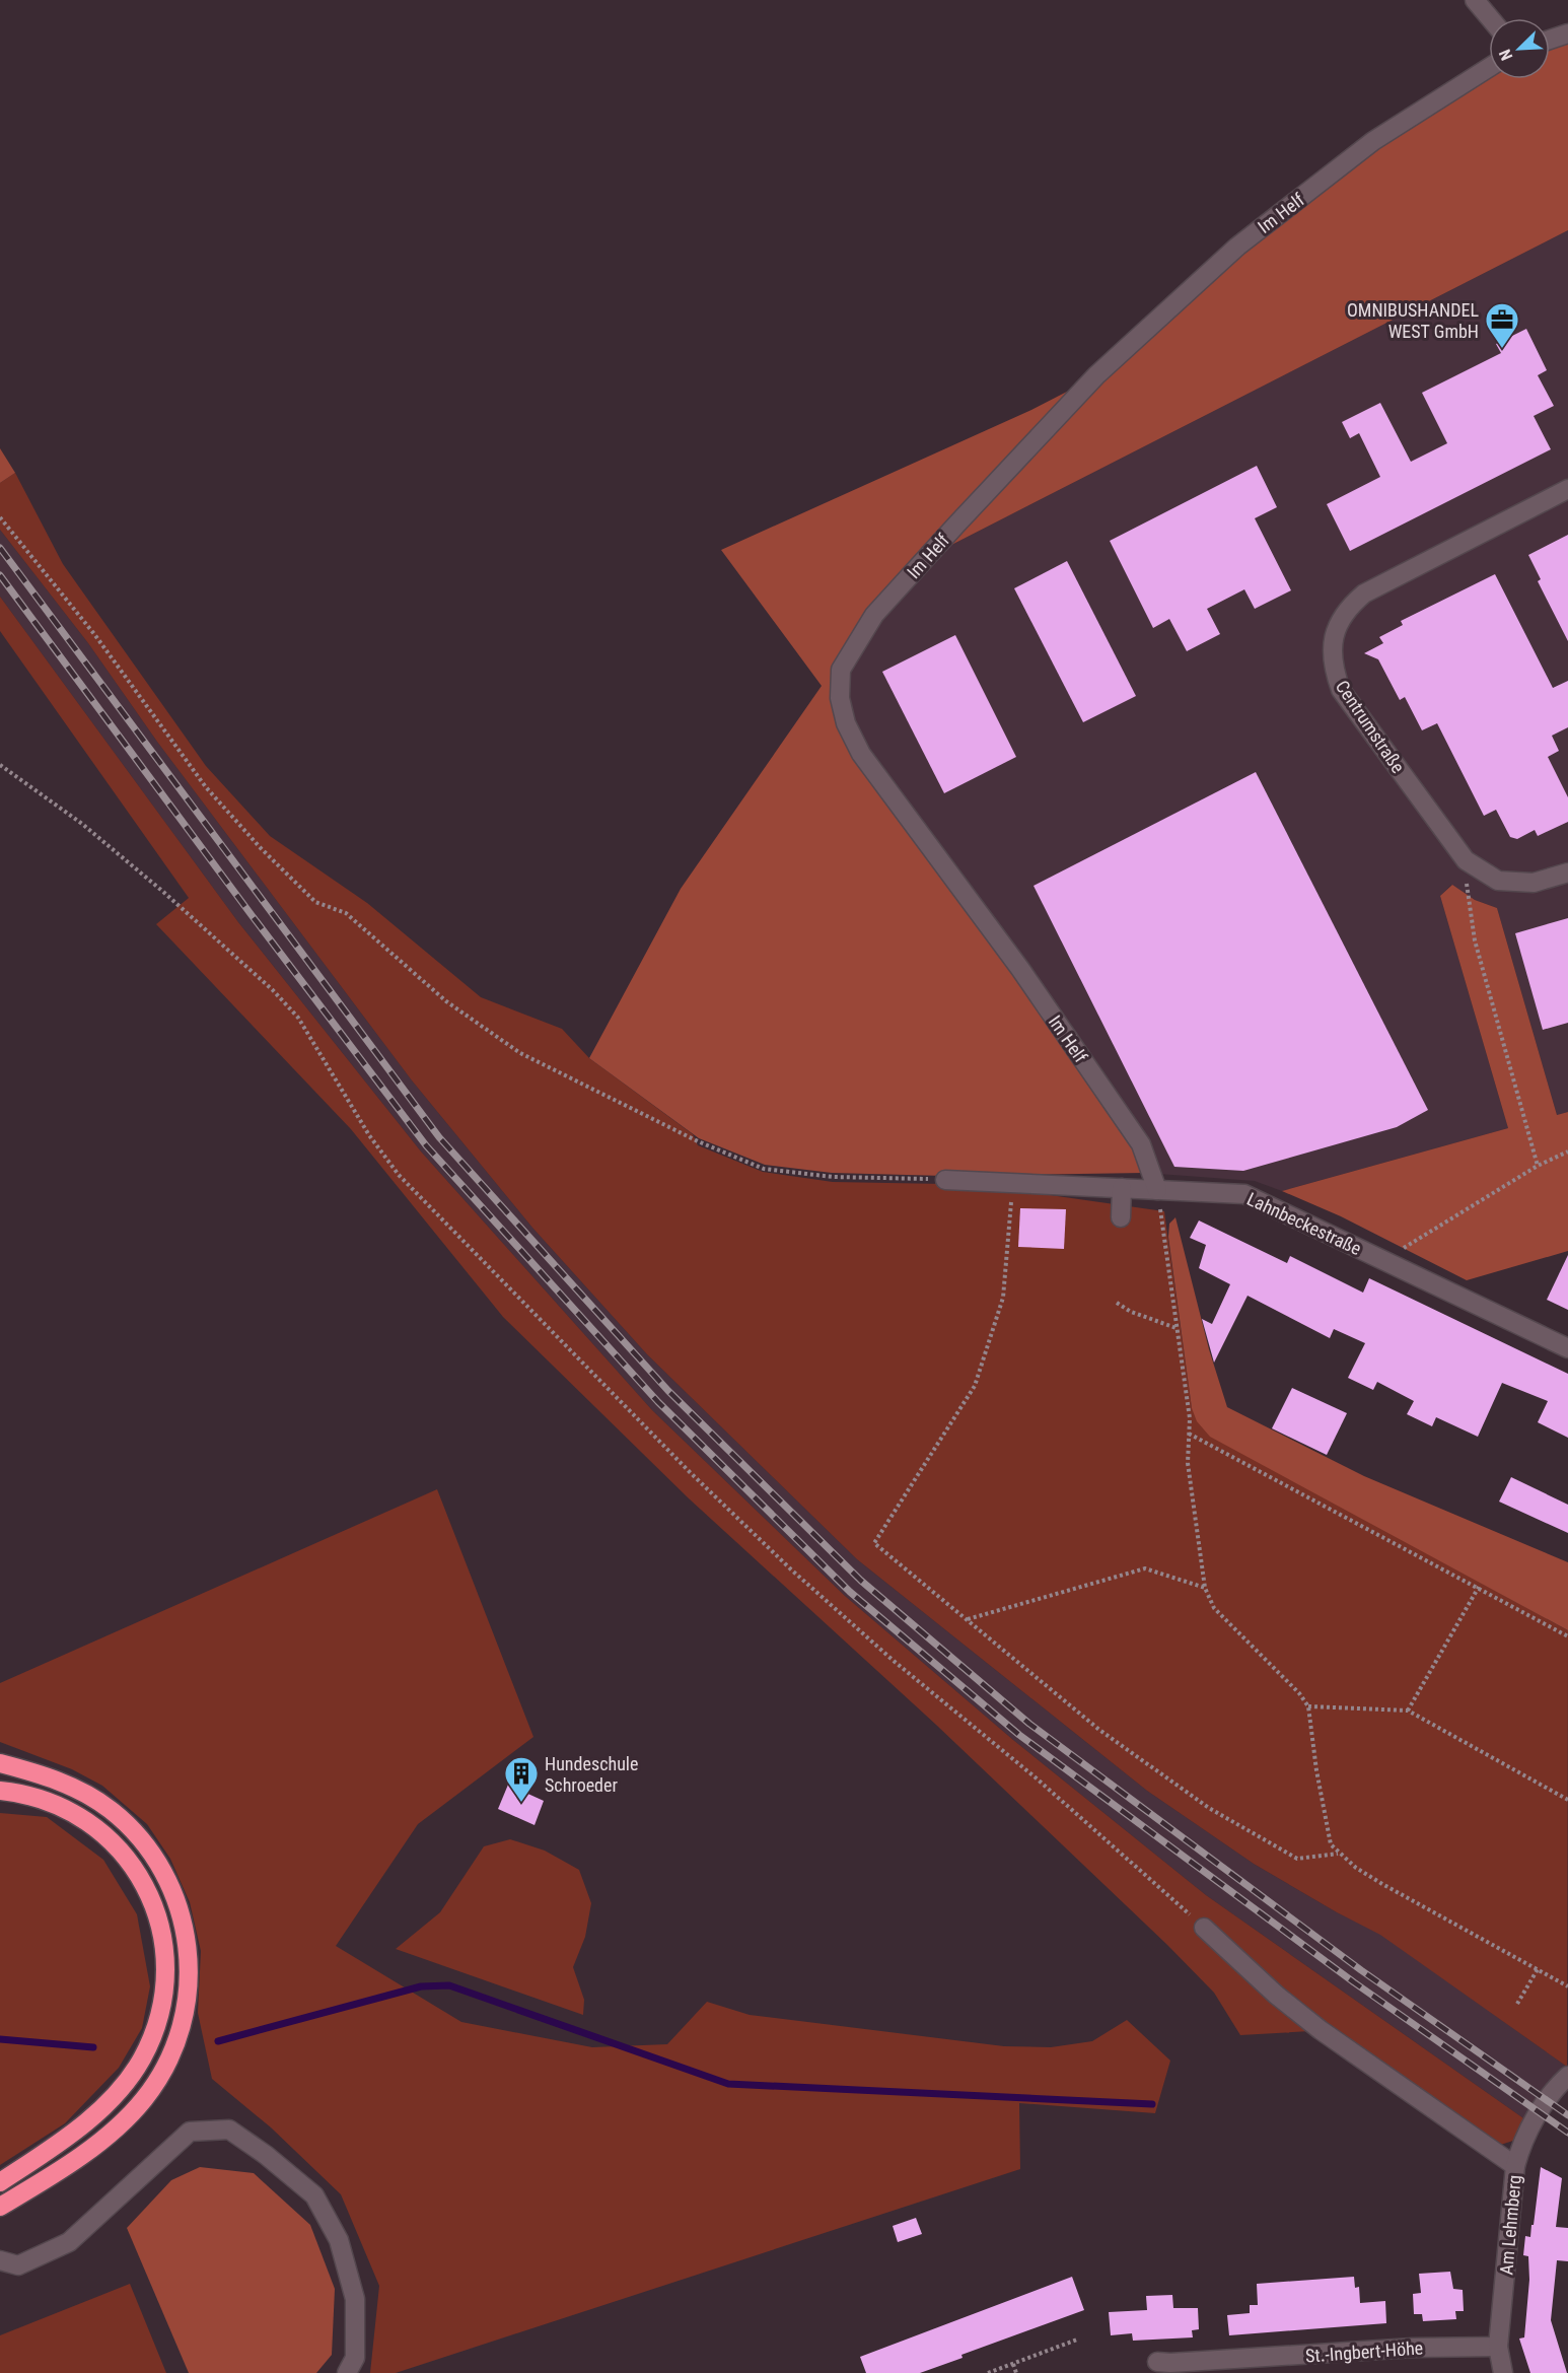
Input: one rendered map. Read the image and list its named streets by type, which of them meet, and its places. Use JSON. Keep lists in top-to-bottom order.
{
  "streets": {
    "street": [
      "Im Helf",
      "Centrumstraße",
      "Lahnbeckestraße",
      "Am Lehmberg",
      "St.-Ingbert-Höhe"
    ]
  },
  "crossings": [
    ["Im Helf", "Lahnbeckestraße"],
    ["Am Lehmberg", "St.-Ingbert-Höhe"]
  ],
  "places": {
    "office": ["OMNIBUSHANDEL WEST GmbH"],
    "building": ["Hundeschule Schroeder"]
  },
  "north": "bottom left"
}
